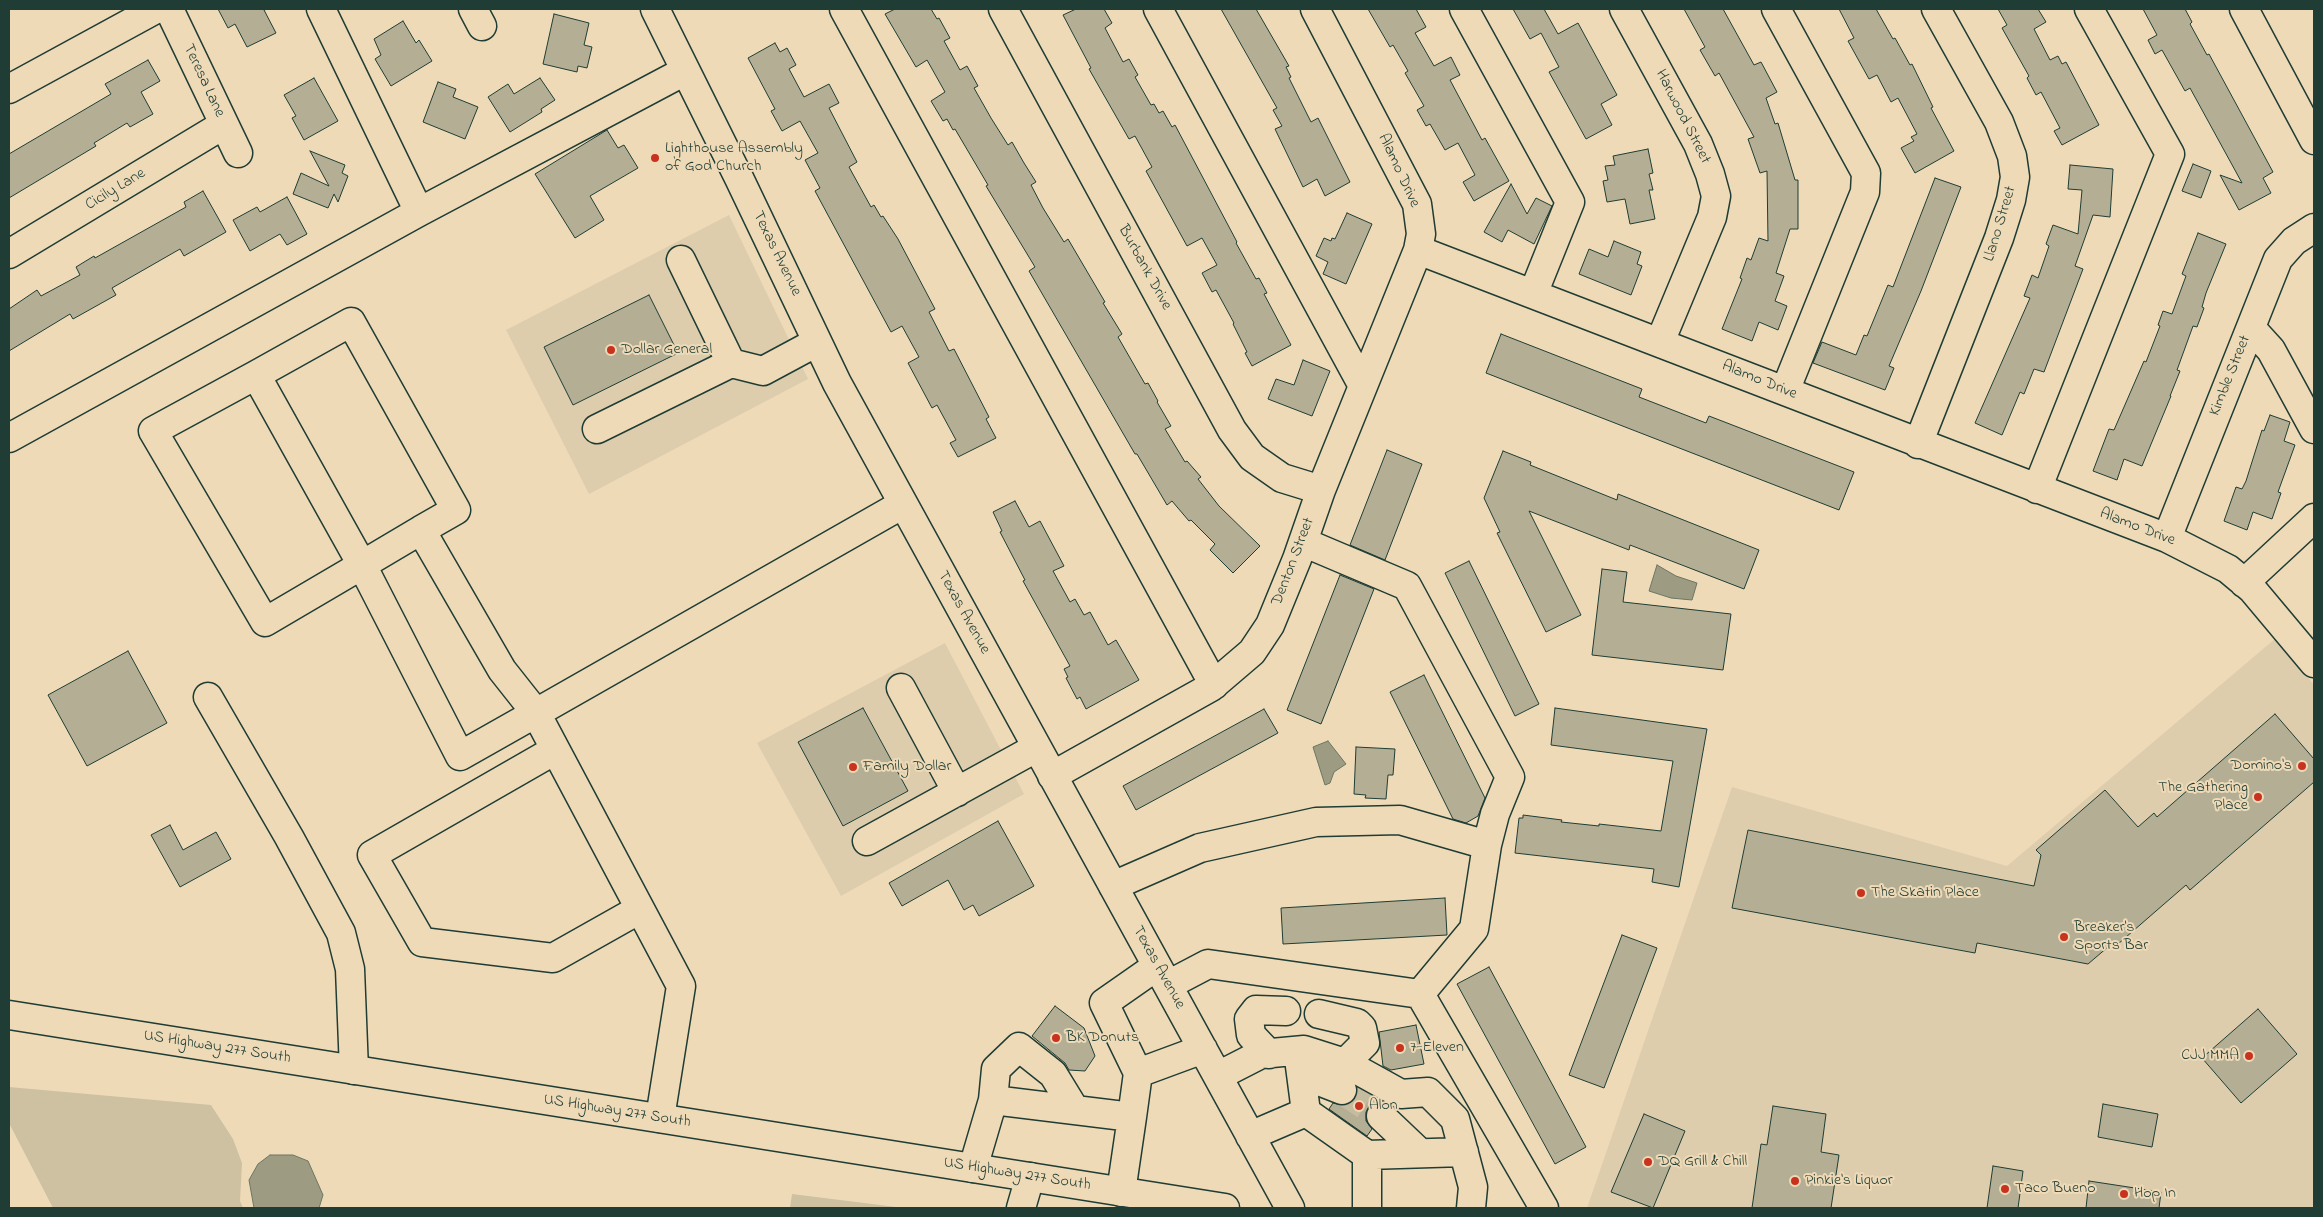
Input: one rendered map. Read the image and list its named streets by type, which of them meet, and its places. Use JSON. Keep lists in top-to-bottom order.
{
  "streets": {
    "main road": [
      "Teresa Lane",
      "Harwood Street",
      "Alamo Drive",
      "Cicily Lane",
      "Llano Street",
      "Texas Avenue",
      "Burbank Drive",
      "Kimble Street",
      "Denton Street",
      "US Highway 277 South"
    ]
  },
  "crossings": [
    ["Teresa Lane", "Cicily Lane"],
    ["Harwood Street", "Alamo Drive"],
    ["Alamo Drive", "Llano Street"],
    ["Alamo Drive", "Kimble Street"],
    ["Alamo Drive", "Denton Street"],
    ["Texas Avenue", "Denton Street"],
    ["Burbank Drive", "Denton Street"]
  ],
  "places": [
    "Lighthouse Assembly of God Church",
    "Dollar General",
    "Domino's",
    "Family Dollar",
    "The Gathering Place",
    "The Skatin Place",
    "Breaker's Sports Bar",
    "BK Donuts",
    "7-Eleven",
    "CJJ MMA",
    "Alon",
    "DQ Grill & Chill",
    "Pinkie's Liquor",
    "Taco Bueno",
    "Hop In"
  ]
}
